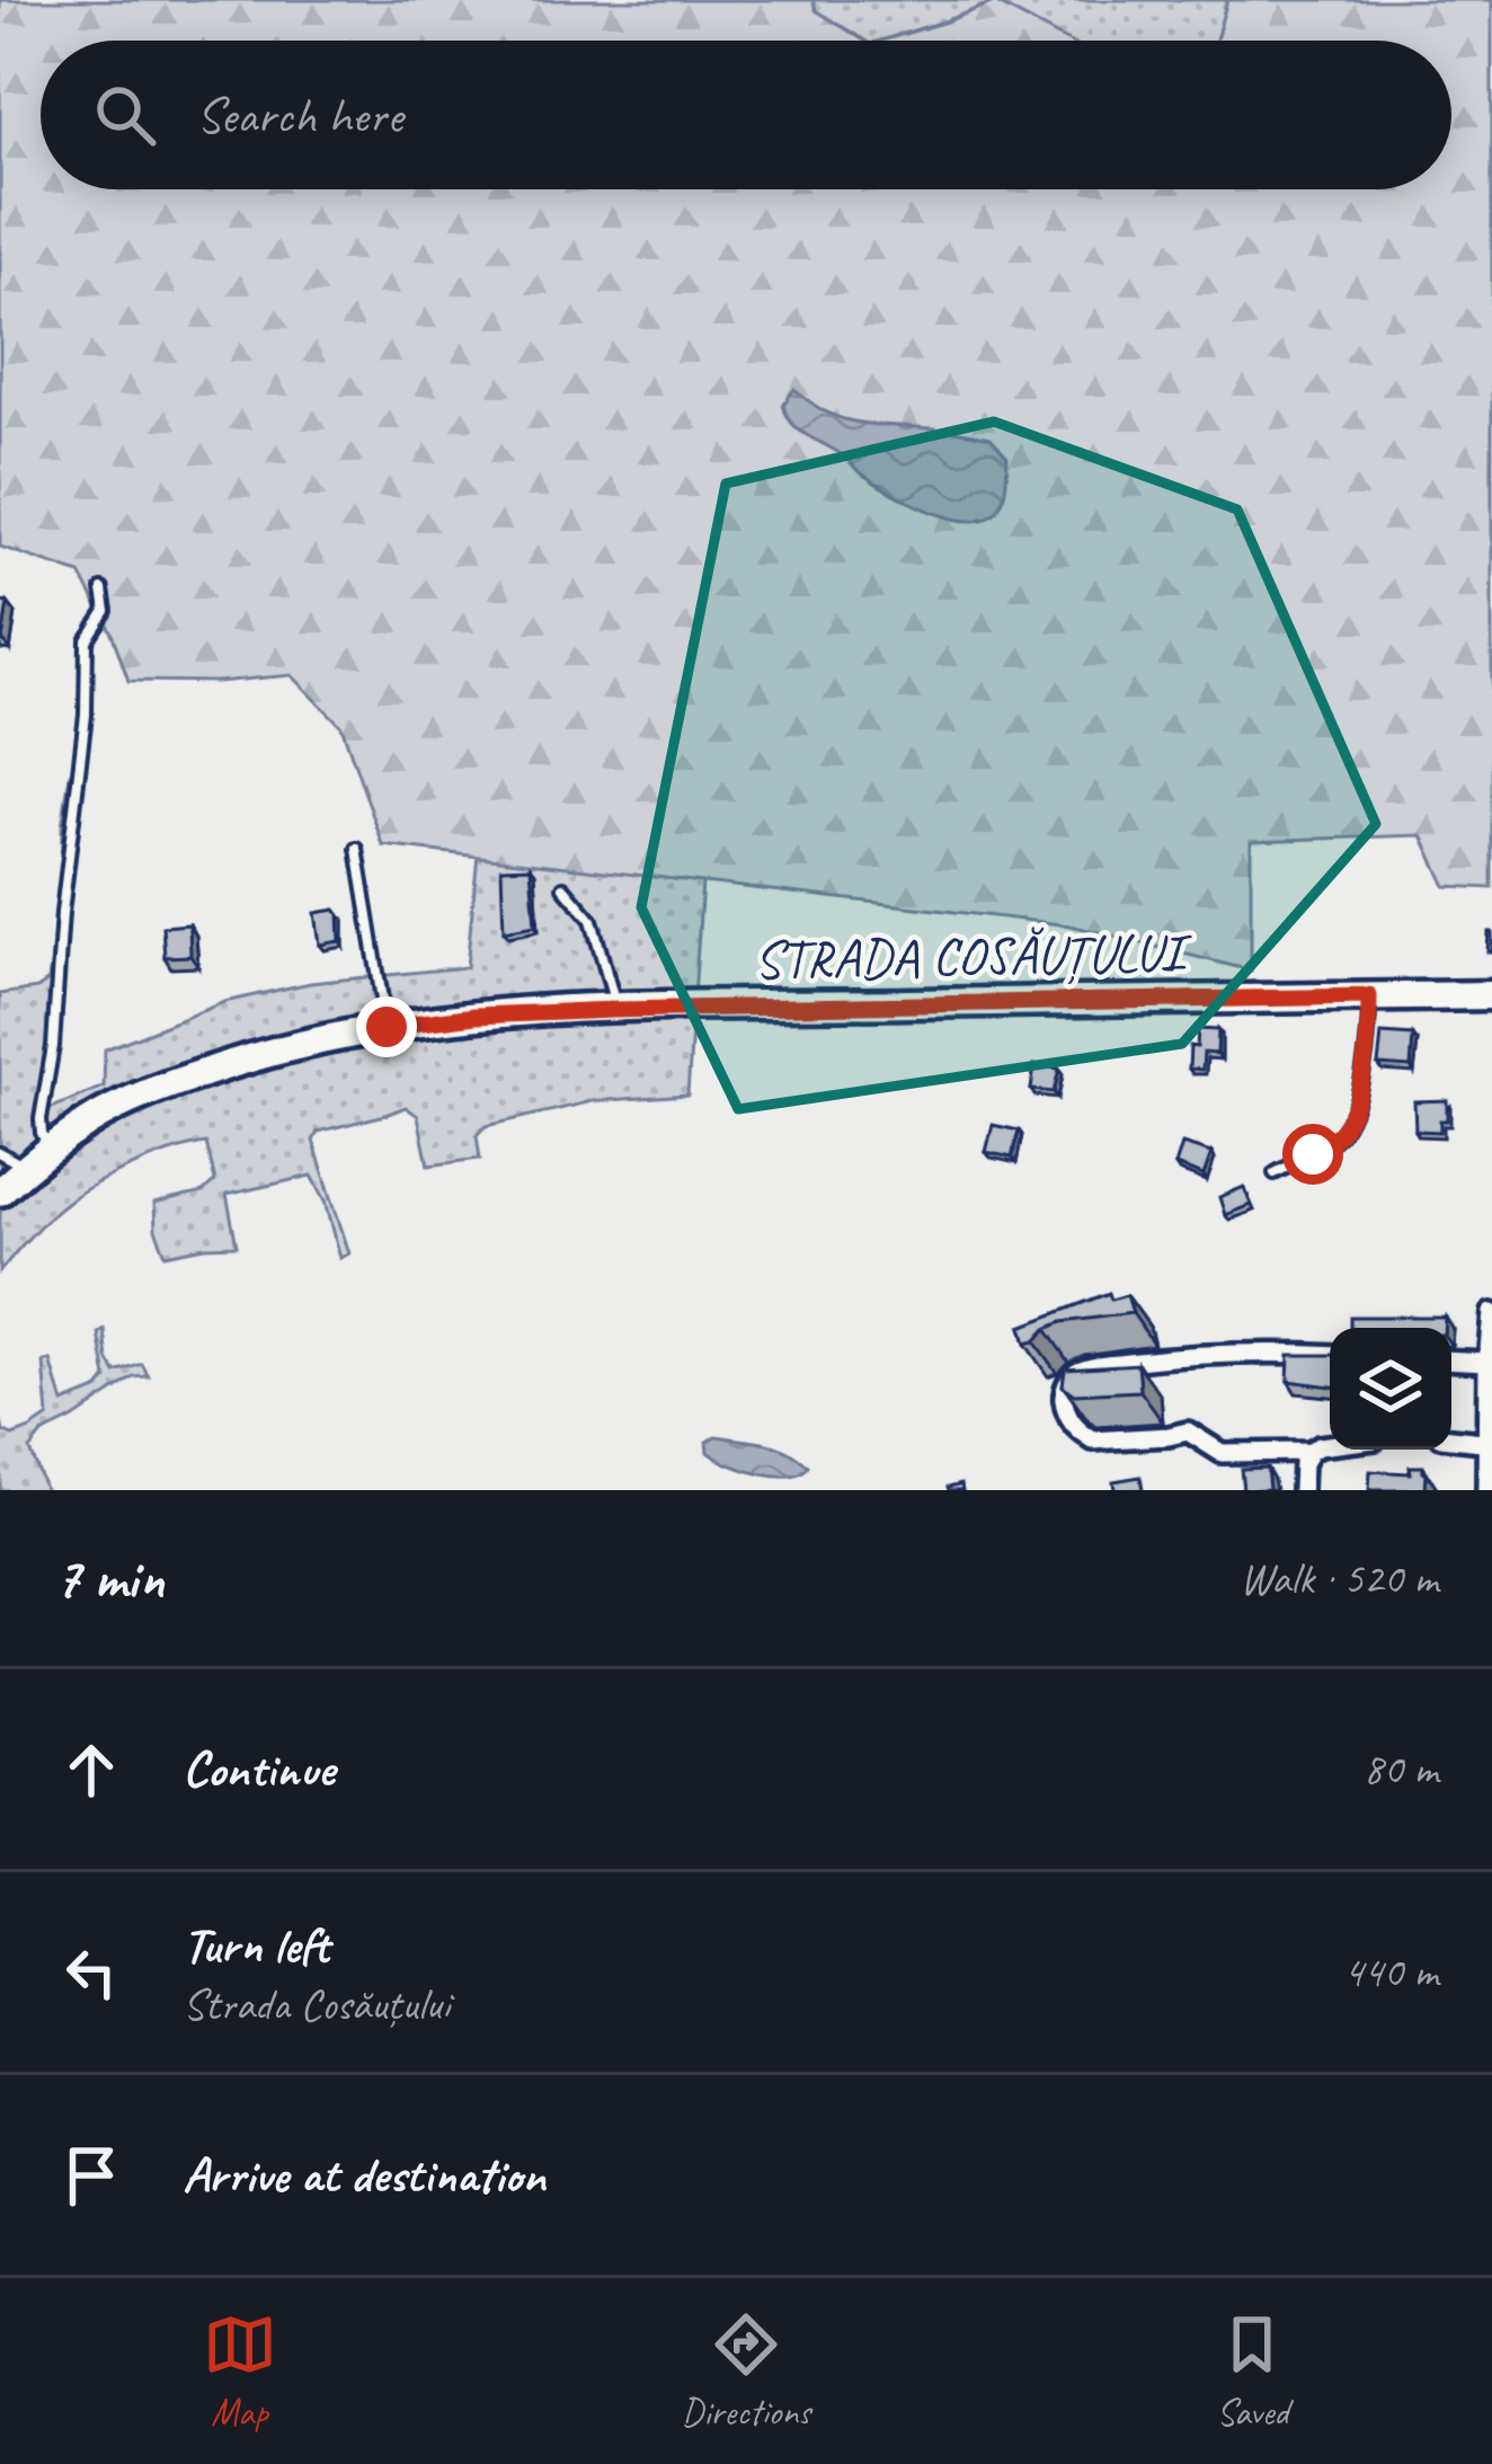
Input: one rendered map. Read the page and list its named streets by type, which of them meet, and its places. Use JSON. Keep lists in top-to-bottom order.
{
  "streets": {
    "main road": ["STRADA COSĂUȚULUI"]
  },
  "page": {
    "search": "Search here",
    "heading": ["7 min", "Walk · 520 m"],
    "list": [
      ["Continue", "80 m"],
      ["Turn left", "Strada Cosăuțului", "440 m"],
      "Arrive at destination"
    ],
    "nav": ["Map", "Directions", "Saved"]
  }
}
